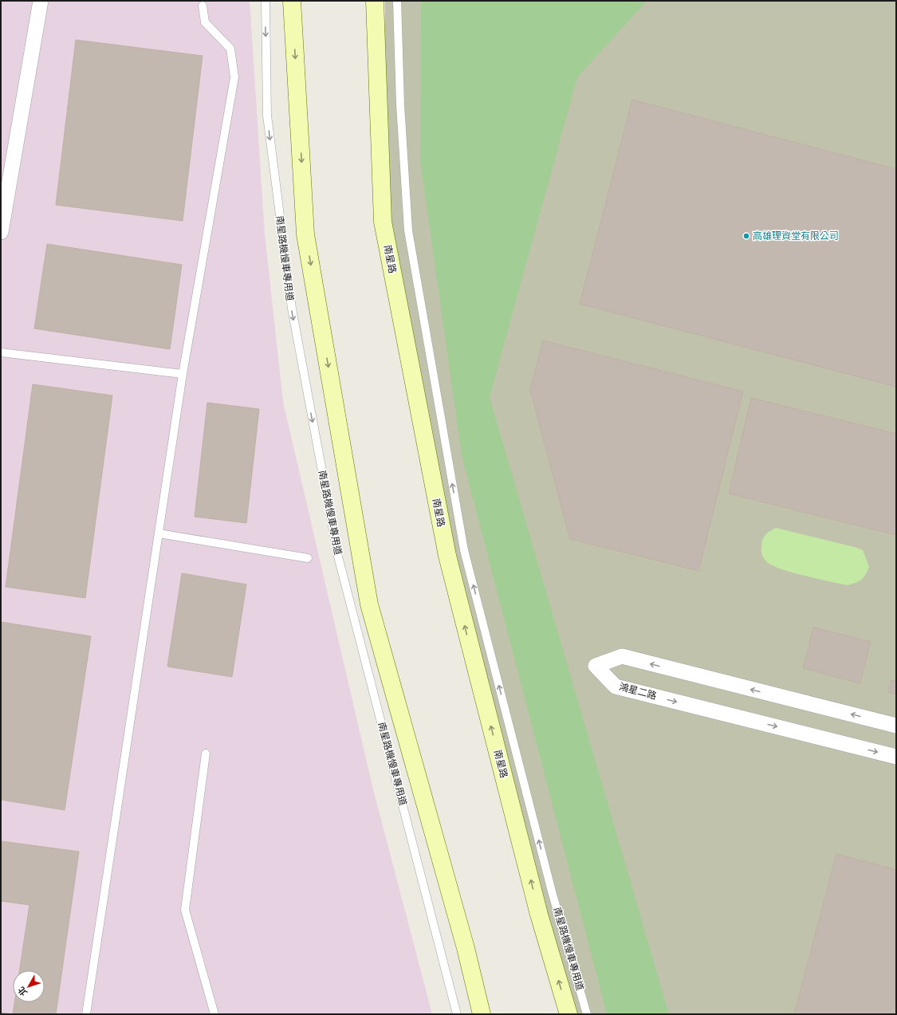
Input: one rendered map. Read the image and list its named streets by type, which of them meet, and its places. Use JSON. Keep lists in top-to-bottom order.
{
  "streets": {
    "street": ["南星路", "鴻星二路"],
    "lane": ["南星路機慢車專用道"]
  },
  "places": ["高雄理資堂有限公司"],
  "north": "bottom left"
}
